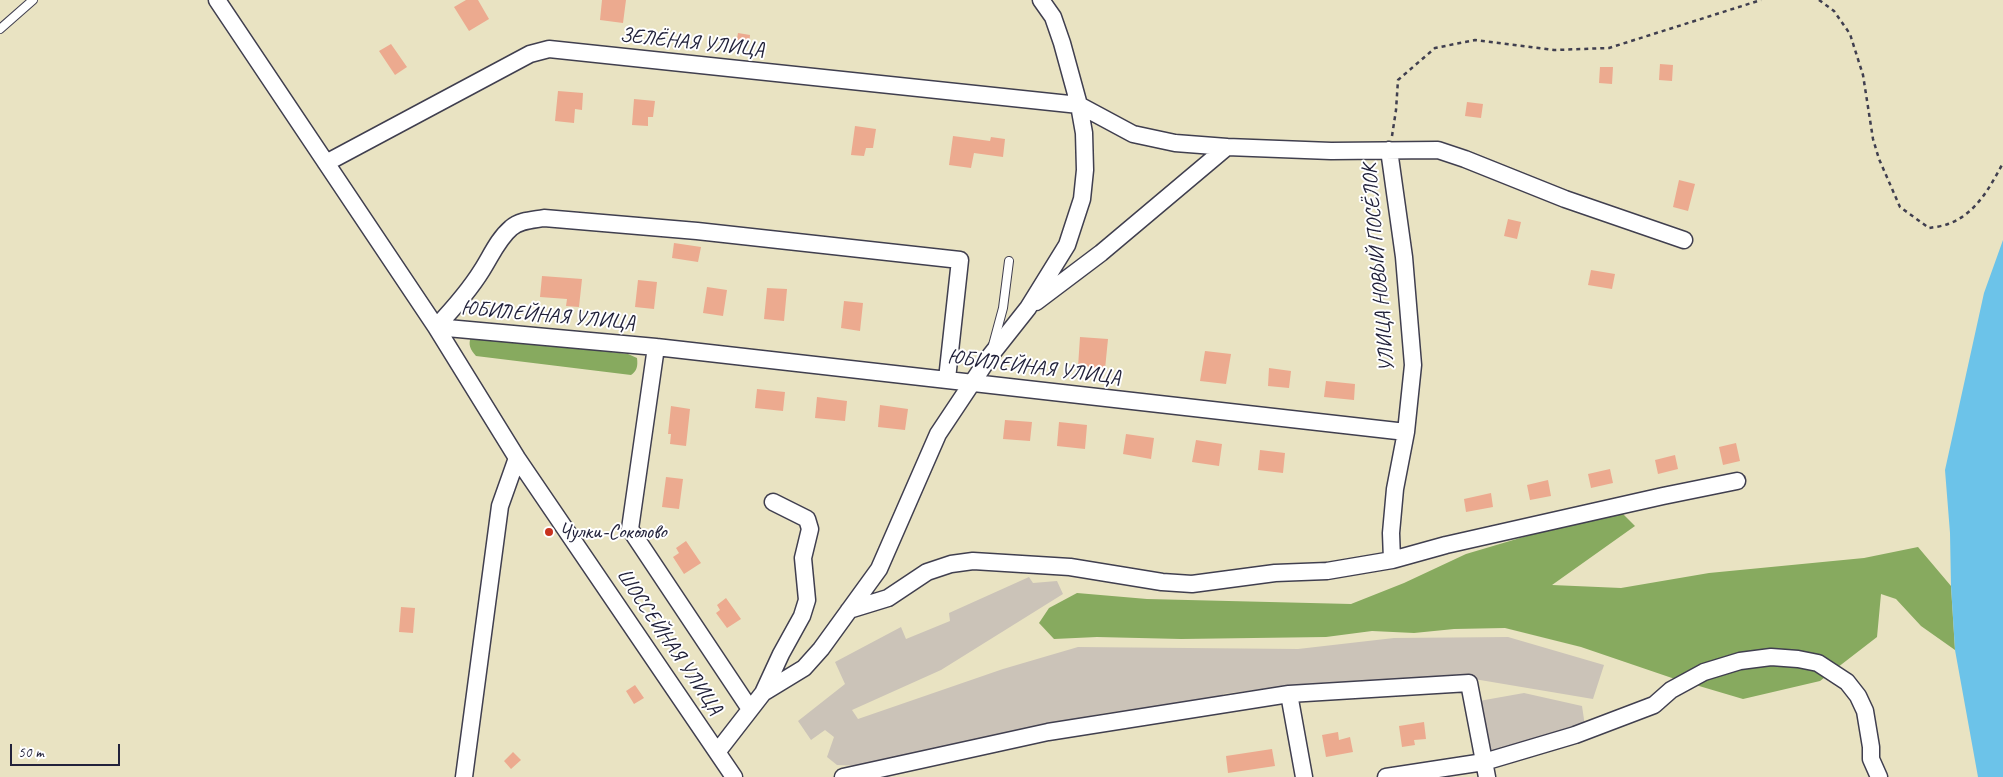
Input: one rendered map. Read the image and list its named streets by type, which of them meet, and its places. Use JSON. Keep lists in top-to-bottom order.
{
  "streets": {
    "street": [
      "ЗЕЛЁНАЯ УЛИЦА",
      "УЛИЦА НОВЫЙ ПОСЁЛОК",
      "ЮБИЛЕЙНАЯ УЛИЦА",
      "ШОССЕЙНАЯ УЛИЦА"
    ]
  },
  "crossings": [
    ["ЗЕЛЁНАЯ УЛИЦА", "ШОССЕЙНАЯ УЛИЦА"],
    ["УЛИЦА НОВЫЙ ПОСЁЛОК", "ЮБИЛЕЙНАЯ УЛИЦА"],
    ["ЮБИЛЕЙНАЯ УЛИЦА", "ШОССЕЙНАЯ УЛИЦА"]
  ],
  "places": ["Чулки-Соколово"],
  "scale_bar": "50 m"
}
